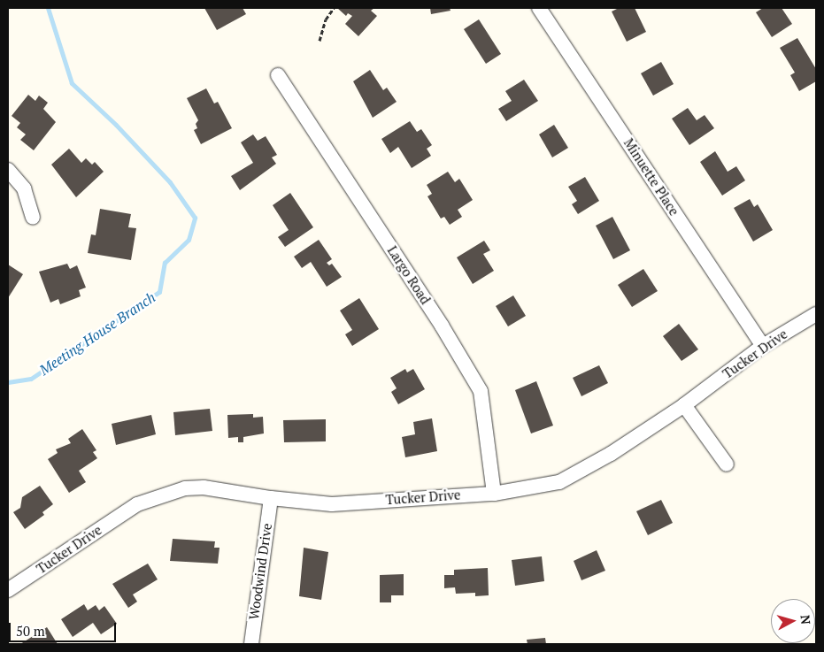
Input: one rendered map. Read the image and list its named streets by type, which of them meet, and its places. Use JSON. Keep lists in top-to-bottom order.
{
  "streets": {
    "street": [
      "Minuette Place",
      "Largo Road",
      "Tucker Drive",
      "Woodwind Drive"
    ]
  },
  "crossings": [
    ["Minuette Place", "Tucker Drive"],
    ["Largo Road", "Tucker Drive"],
    ["Tucker Drive", "Woodwind Drive"]
  ],
  "water": ["Meeting House Branch"],
  "scale_bar": "50 m",
  "north": "right"
}
